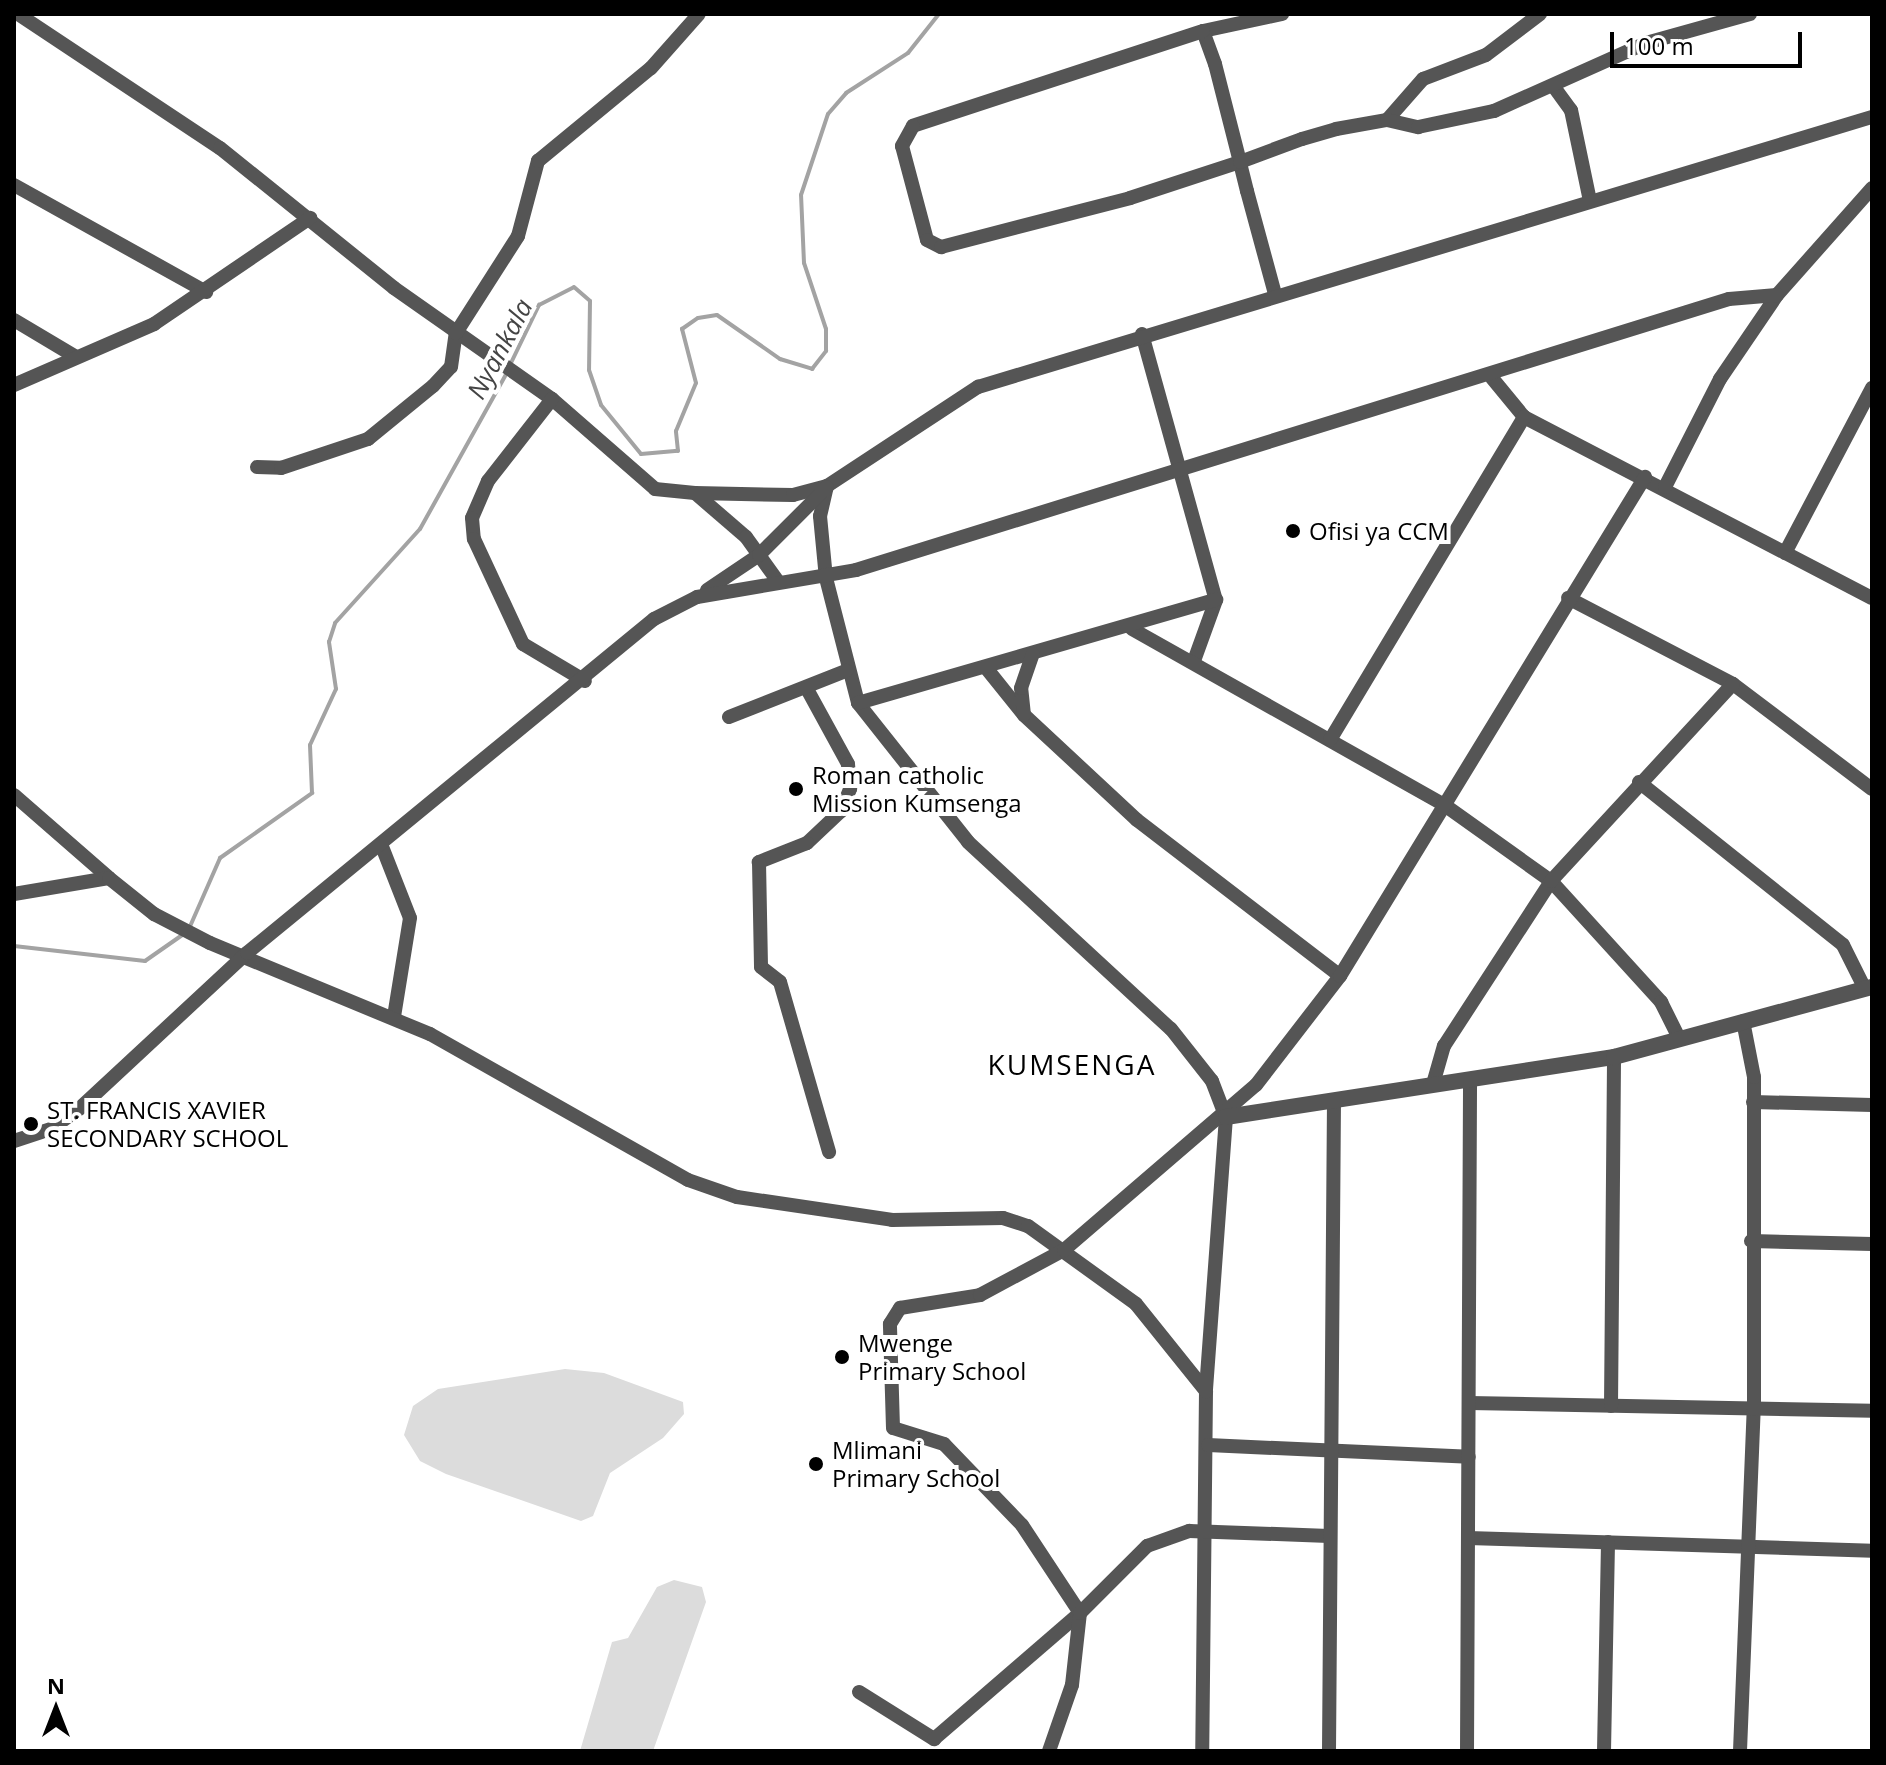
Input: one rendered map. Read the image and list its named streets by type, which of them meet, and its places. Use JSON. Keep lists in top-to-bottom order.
{
  "districts": ["KUMSENGA"],
  "water": ["Nyankala"],
  "places": [
    "Ofisi ya CCM",
    "Roman catholic Mission Kumsenga",
    "ST. FRANCIS XAVIER SECONDARY SCHOOL",
    "Mwenge Primary School",
    "Mlimani Primary School"
  ],
  "scale_bar": "100 m",
  "north": "top"
}
